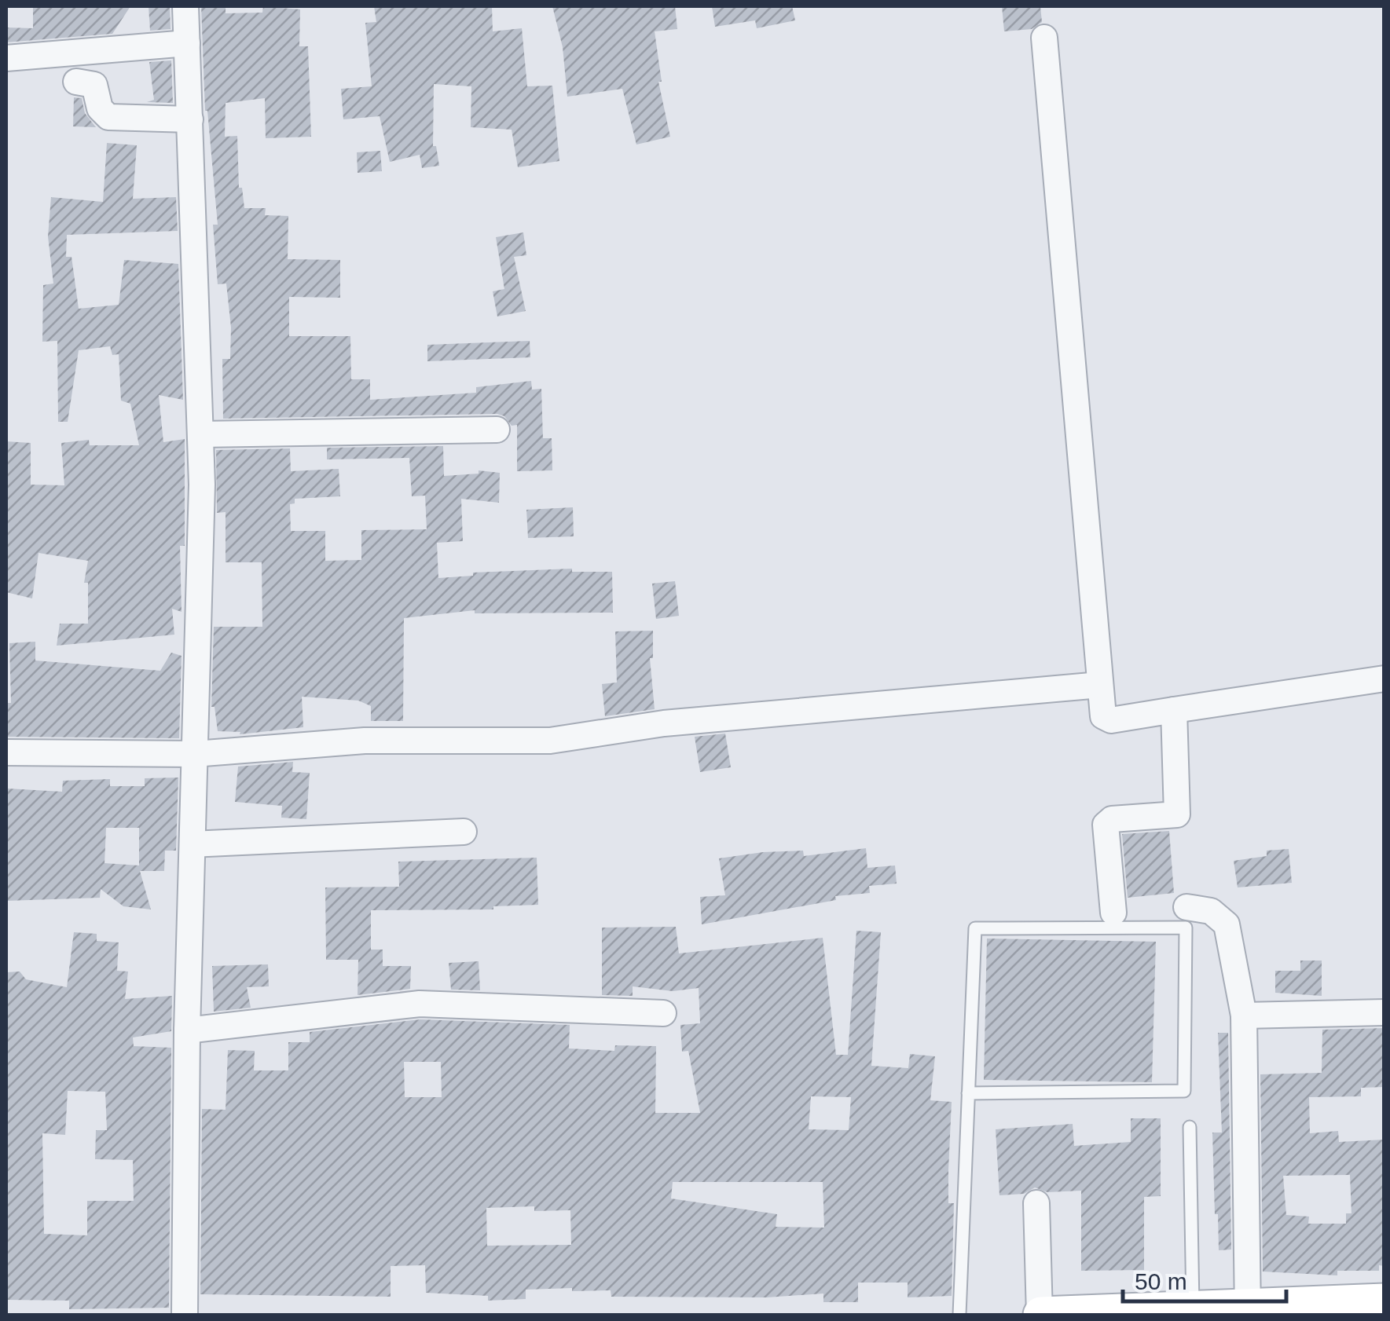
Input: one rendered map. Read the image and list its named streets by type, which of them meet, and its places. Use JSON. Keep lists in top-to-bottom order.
{
  "scale_bar": "50 m"
}
